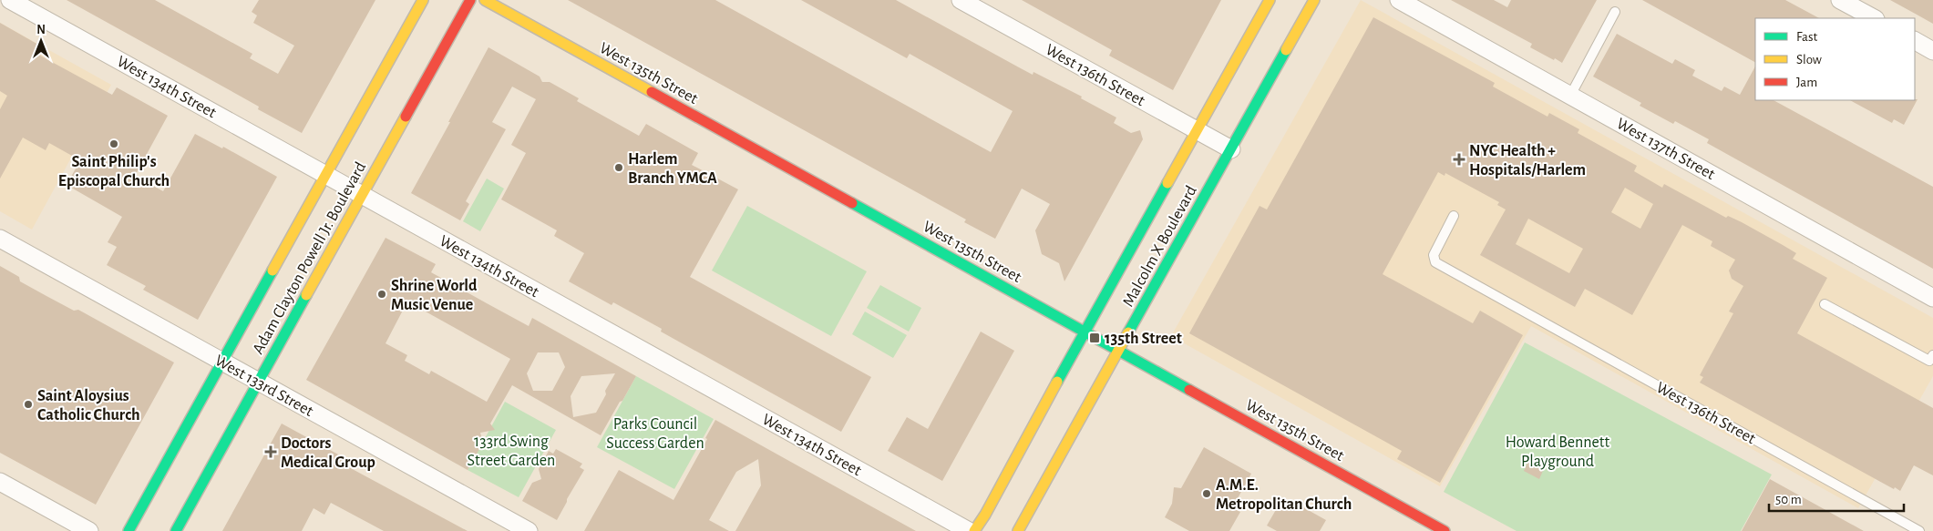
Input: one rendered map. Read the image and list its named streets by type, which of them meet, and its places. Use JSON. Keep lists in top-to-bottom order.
{
  "streets": {
    "main road": ["West 135th Street", "Malcolm X Boulevard", "Adam Clayton Powell Jr. Boulevard"],
    "street": [
      "West 136th Street",
      "West 134th Street",
      "West 137th Street",
      "West 133rd Street"
    ]
  },
  "crossings": [
    ["West 135th Street", "Malcolm X Boulevard"],
    ["West 136th Street", "Malcolm X Boulevard"],
    ["West 134th Street", "Adam Clayton Powell Jr. Boulevard"],
    ["Adam Clayton Powell Jr. Boulevard", "West 133rd Street"]
  ],
  "parks": ["Parks Council Success Garden", "133rd Swing Street Garden", "Howard Bennett Playground"],
  "places": {
    "other": [
      "Saint Philip's Episcopal Church",
      "Harlem Branch YMCA",
      "Shrine World Music Venue",
      "Saint Aloysius Catholic Church",
      "A.M.E. Metropolitan Church"
    ],
    "health": ["NYC Health + Hospitals/Harlem", "Doctors Medical Group"],
    "transit": ["135th Street"]
  },
  "legend": ["Fast", "Slow", "Jam"],
  "scale_bar": "50 m",
  "north": "top"
}
